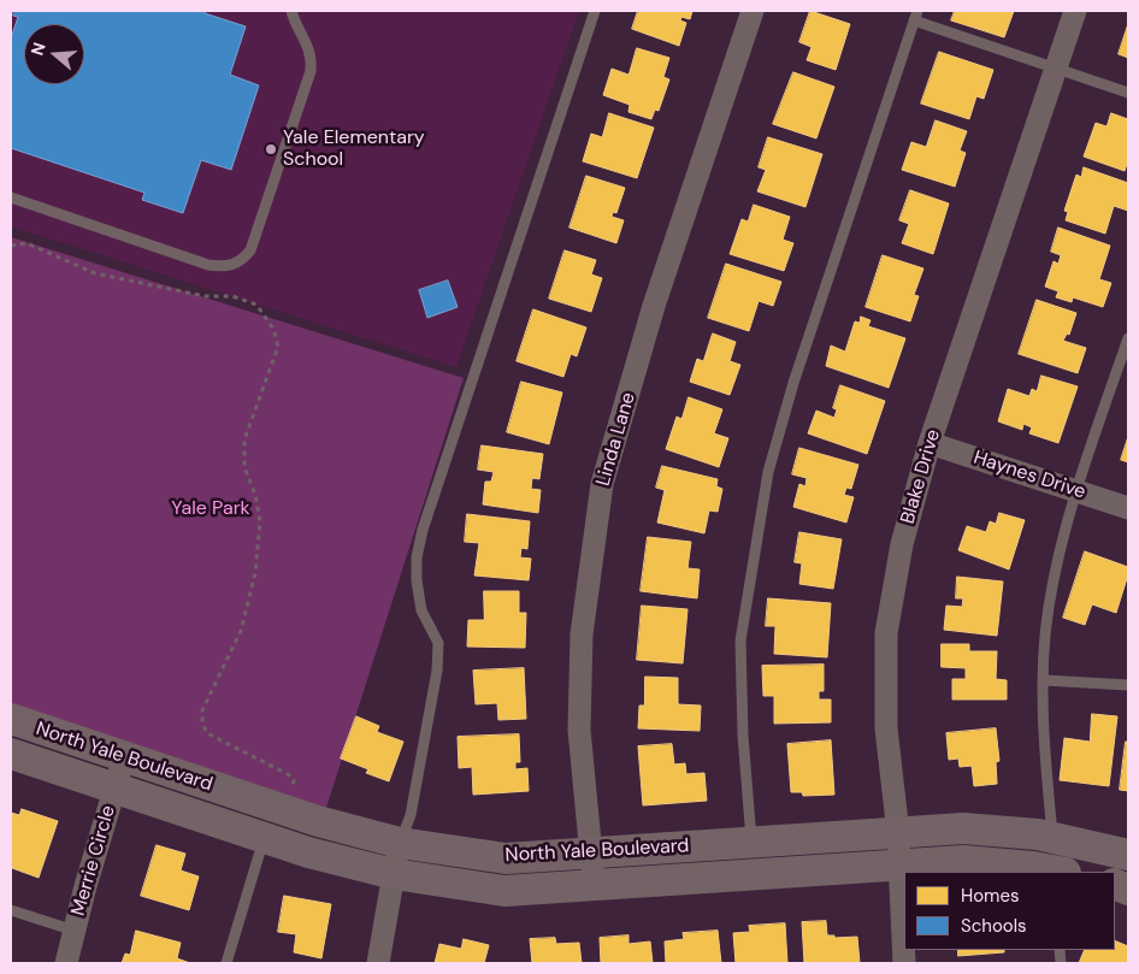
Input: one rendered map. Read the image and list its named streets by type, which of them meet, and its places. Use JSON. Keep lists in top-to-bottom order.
{
  "streets": {
    "street": [
      "Linda Lane",
      "Haynes Drive",
      "Blake Drive",
      "North Yale Boulevard",
      "Merrie Circle"
    ]
  },
  "crossings": [
    ["Linda Lane", "North Yale Boulevard"],
    ["Haynes Drive", "Blake Drive"],
    ["Blake Drive", "North Yale Boulevard"],
    ["North Yale Boulevard", "Merrie Circle"]
  ],
  "parks": ["Yale Park"],
  "places": ["Yale Elementary School"],
  "legend": ["Homes", "Schools"],
  "north": "left"
}
